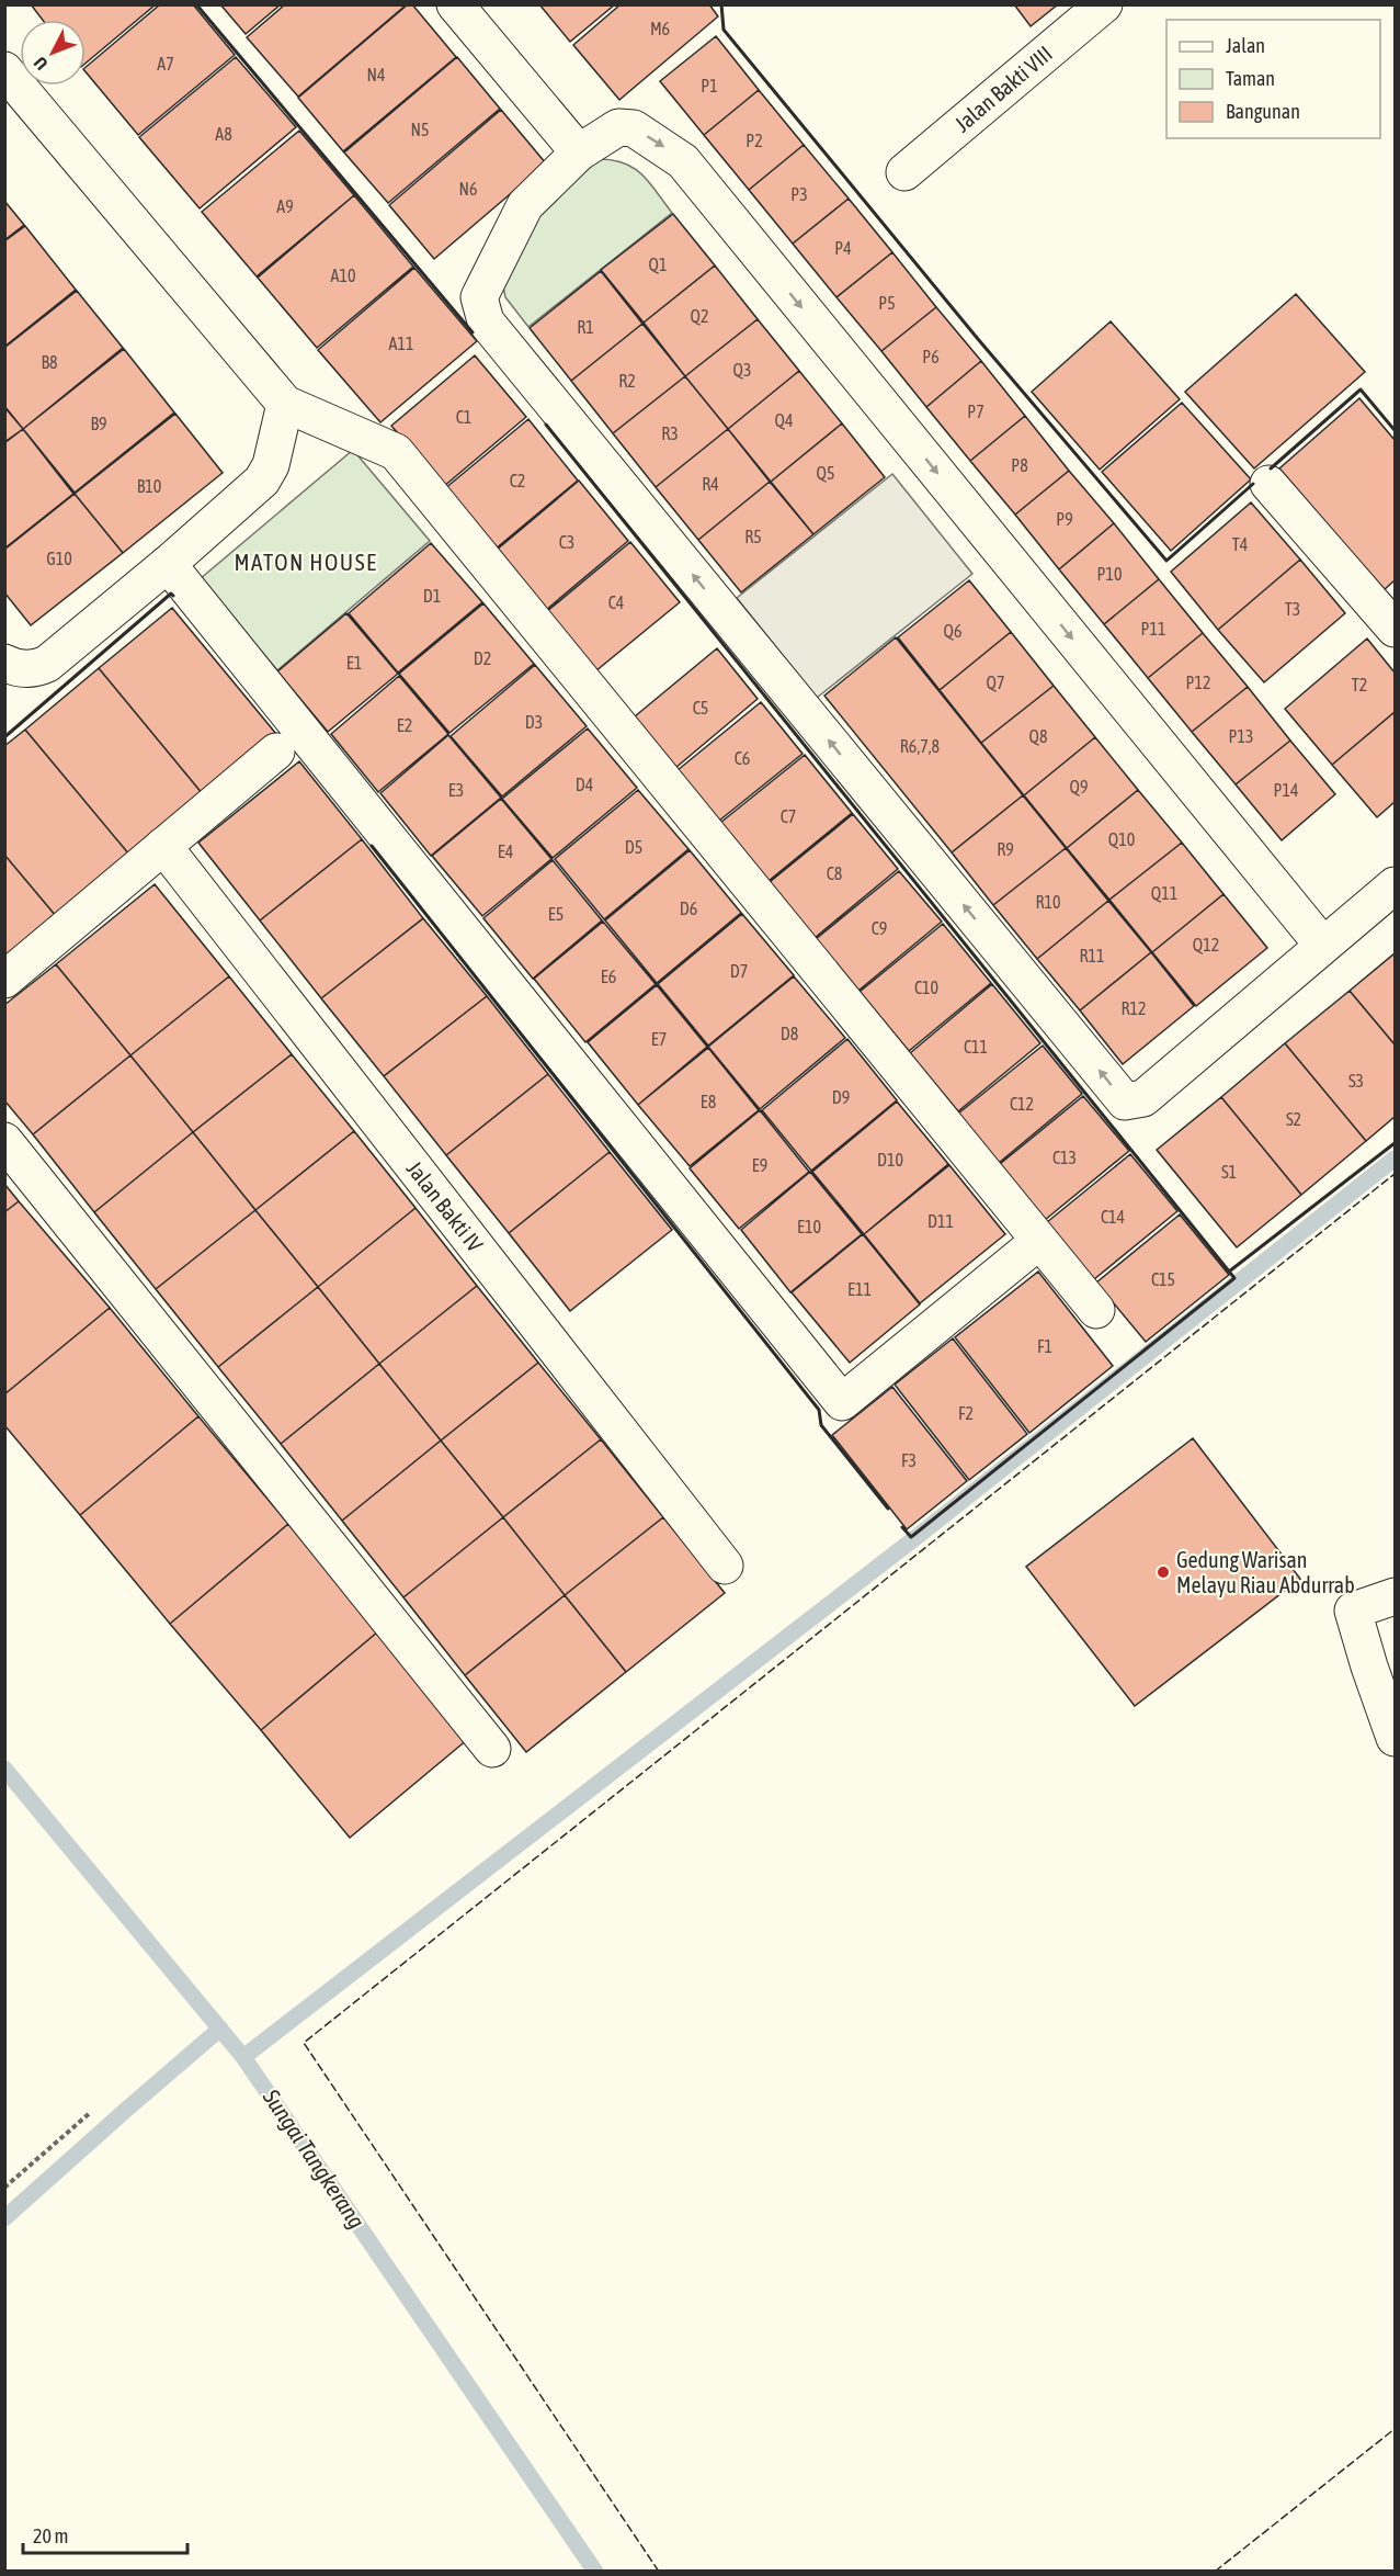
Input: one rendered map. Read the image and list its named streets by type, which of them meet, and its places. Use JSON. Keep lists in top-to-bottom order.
{
  "streets": {
    "street": ["Jalan Bakti VIII", "Jalan Bakti IV"]
  },
  "districts": ["MATON HOUSE"],
  "water": ["Sungai Tangkerang"],
  "places": ["Gedung Warisan Melayu Riau Abdurrab"],
  "house_numbers": [
    "M6",
    "A7",
    "N4",
    "P1",
    "N5",
    "A8",
    "P2",
    "N6",
    "P3",
    "A9",
    "P4",
    "Q1",
    "A10",
    "P5",
    "Q2",
    "R1",
    "A11",
    "P6",
    "B8",
    "Q3",
    "R2",
    "P7",
    "C1",
    "Q4",
    "B9",
    "R3",
    "P8",
    "Q5",
    "C2",
    "R4",
    "B10",
    "P9",
    "R5",
    "C3",
    "T4",
    "G10",
    "P10",
    "D1",
    "C4",
    "T3",
    "P11",
    "Q6",
    "D2",
    "E1",
    "Q7",
    "P12",
    "T2",
    "C5",
    "D3",
    "E2",
    "Q8",
    "P13",
    "R6,7,8",
    "C6",
    "D4",
    "Q9",
    "E3",
    "P14",
    "C7",
    "Q10",
    "D5",
    "R9",
    "E4",
    "C8",
    "Q11",
    "R10",
    "D6",
    "E5",
    "C9",
    "Q12",
    "R11",
    "D7",
    "E6",
    "C10",
    "R12",
    "D8",
    "E7",
    "C11",
    "S3",
    "D9",
    "E8",
    "C12",
    "S2",
    "C13",
    "D10",
    "E9",
    "S1",
    "C14",
    "D11",
    "E10",
    "C15",
    "E11",
    "F1",
    "F2",
    "F3"
  ],
  "legend": ["Jalan", "Taman", "Bangunan"],
  "scale_bar": "20 m",
  "north": "bottom left"
}
